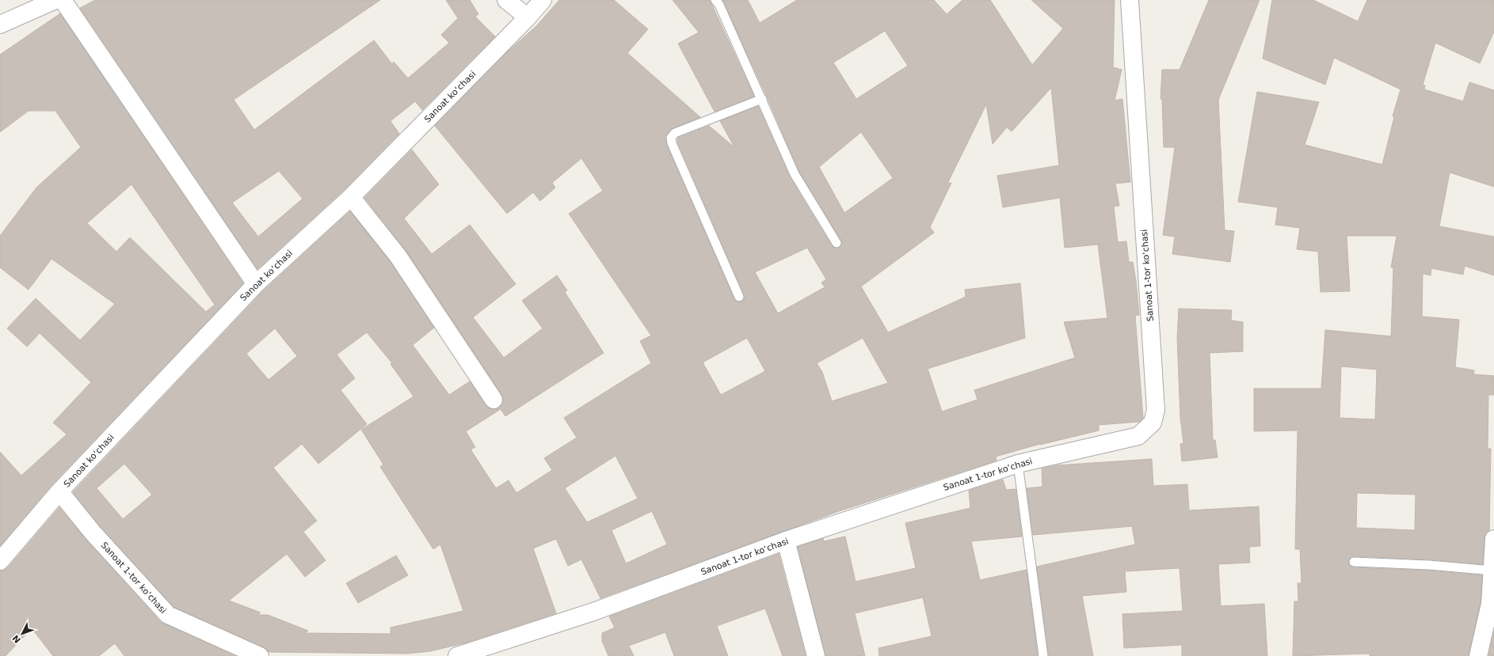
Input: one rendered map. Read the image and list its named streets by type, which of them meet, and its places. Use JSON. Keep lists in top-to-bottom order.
{
  "streets": {
    "street": ["Sanoat koʻchasi", "Sanoat 1-tor ko‘chasi"]
  },
  "crossings": [
    ["Sanoat koʻchasi", "Sanoat 1-tor ko‘chasi"]
  ],
  "north": "bottom left"
}
